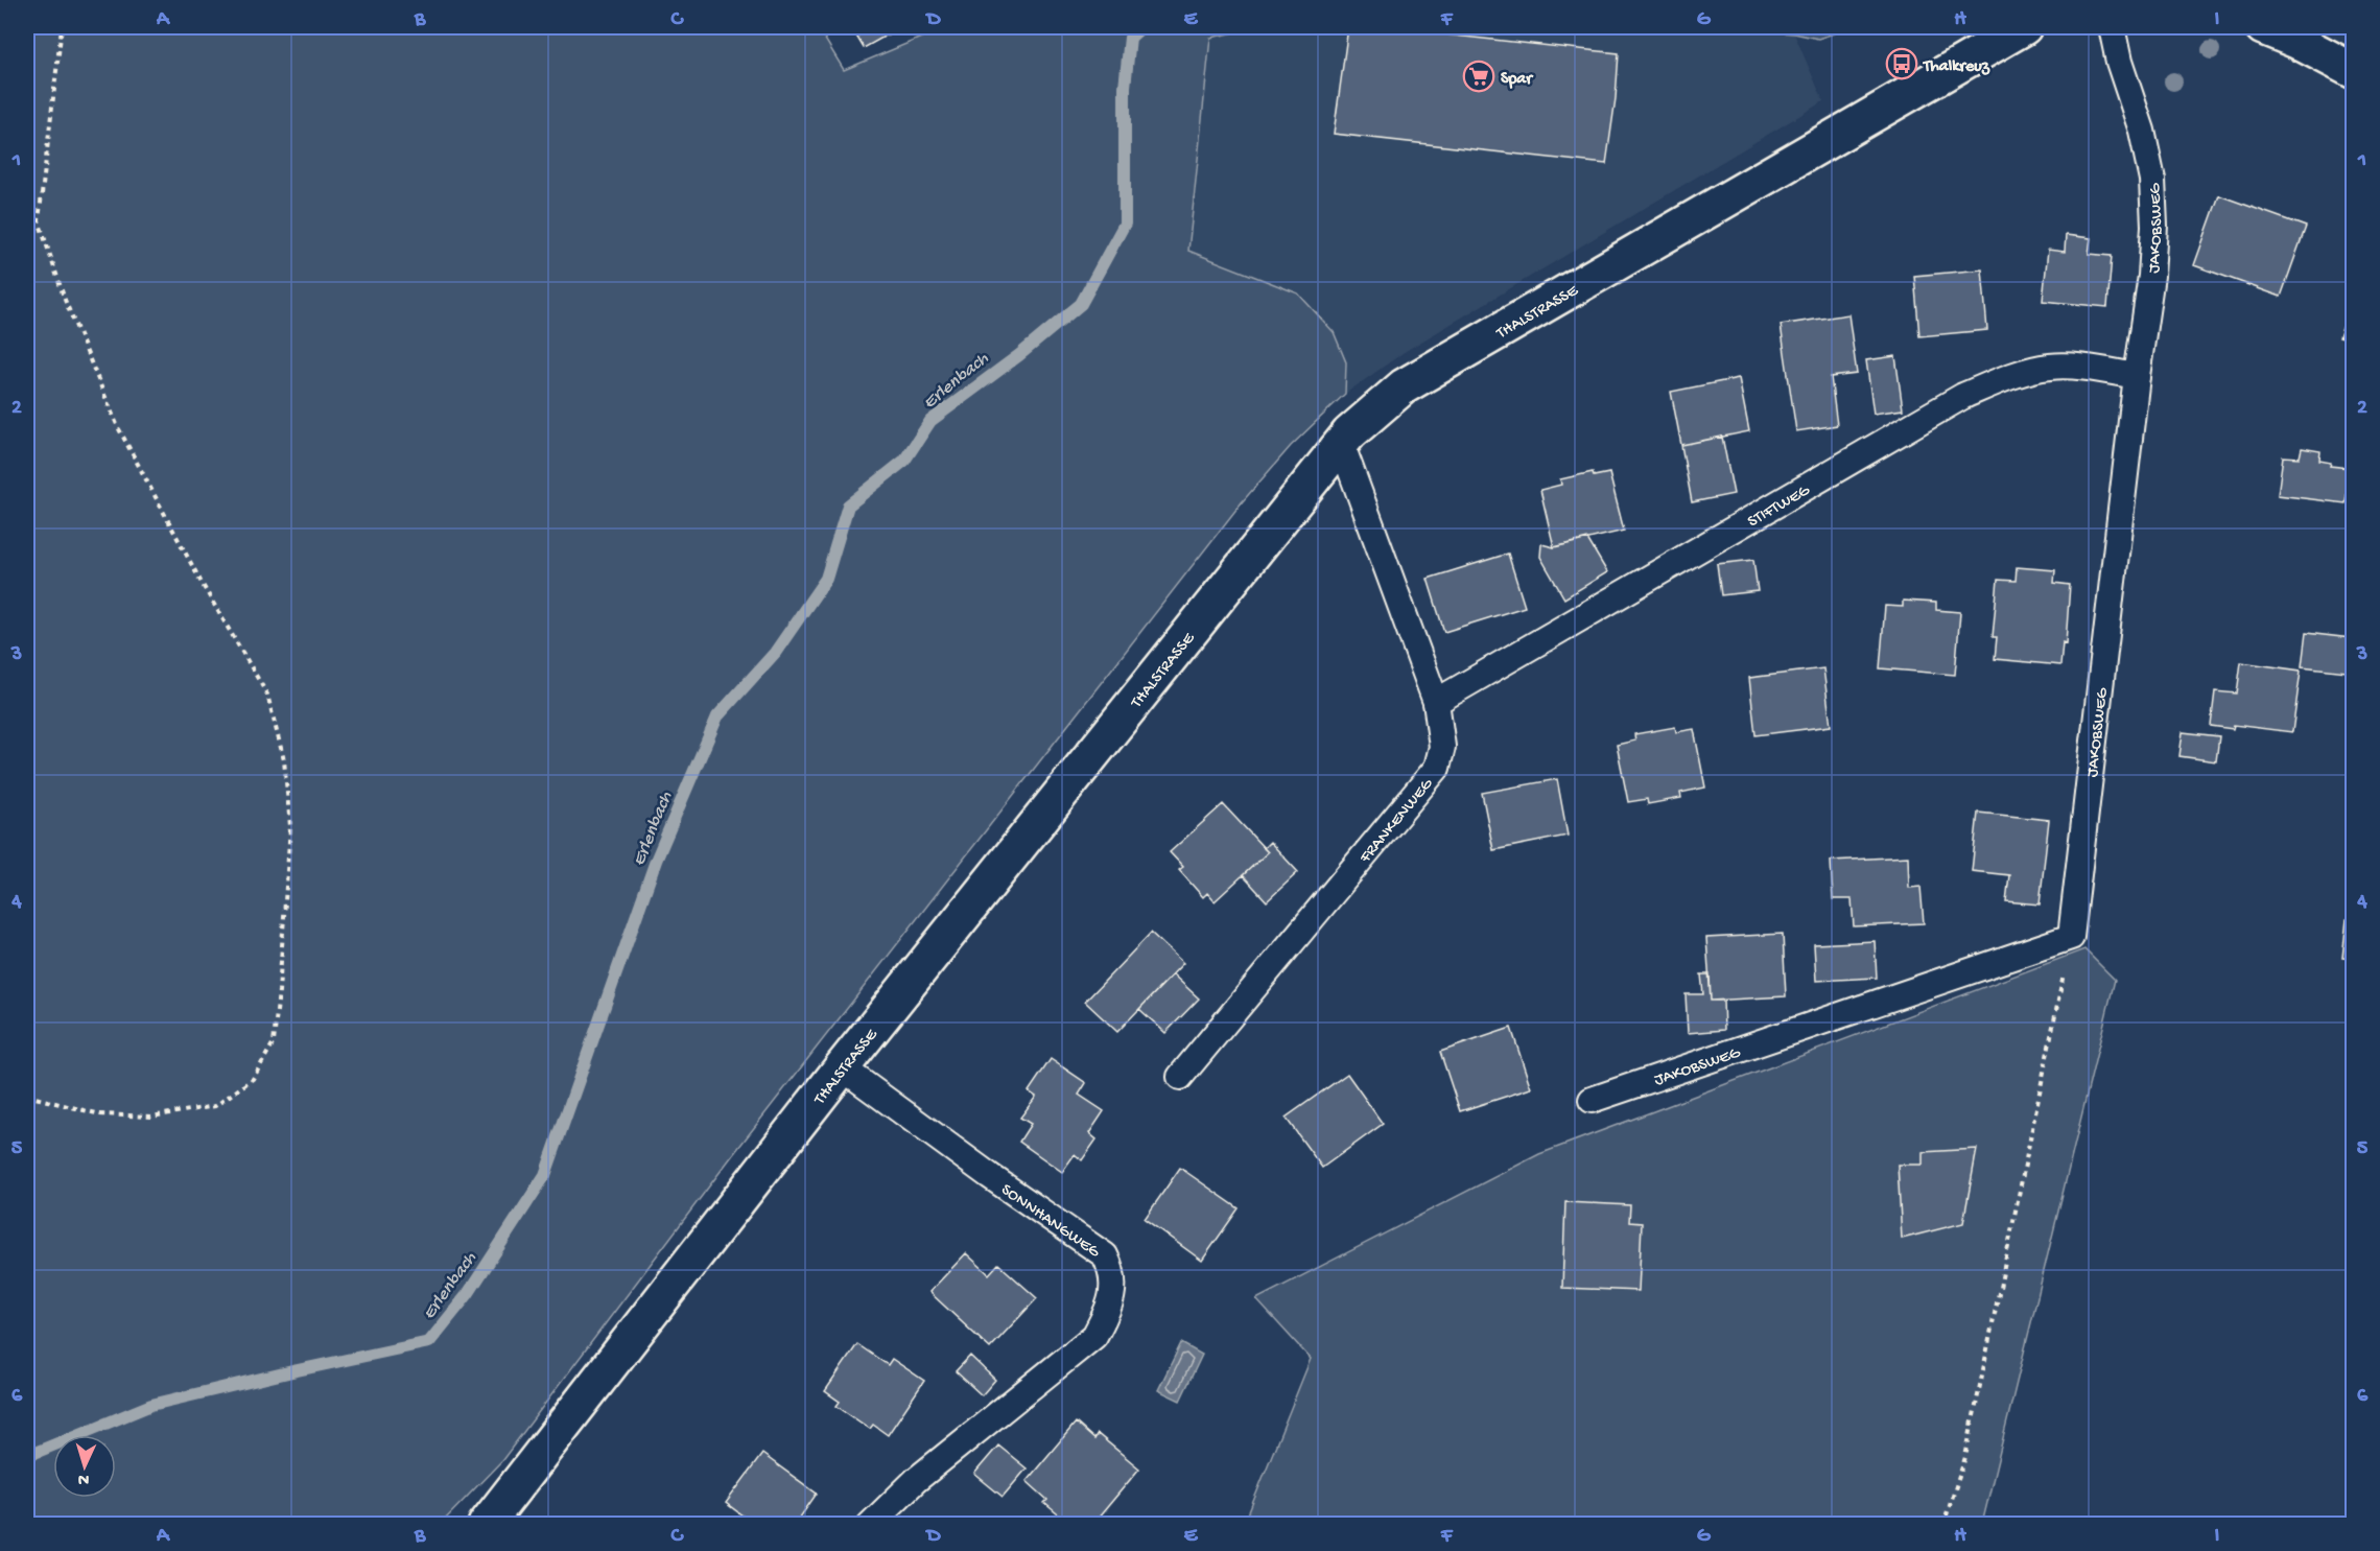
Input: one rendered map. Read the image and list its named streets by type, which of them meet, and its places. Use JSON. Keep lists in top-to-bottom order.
{
  "streets": {
    "street": ["THALSTRASSE"],
    "lane": [
      "JAKOBSWEG",
      "STIFTWEG",
      "FRANKENWEG",
      "SONNHANGWEG"
    ]
  },
  "crossings": [
    ["JAKOBSWEG", "STIFTWEG"],
    ["THALSTRASSE", "FRANKENWEG"],
    ["THALSTRASSE", "SONNHANGWEG"],
    ["STIFTWEG", "FRANKENWEG"]
  ],
  "water": ["Erlenbach"],
  "places": {
    "bus stop": ["Thalkreuz"],
    "supermarket": ["Spar"]
  },
  "north": "bottom",
  "grid": {
    "columns": [
      "A",
      "B",
      "C",
      "D",
      "E",
      "F",
      "G",
      "H",
      "I"
    ],
    "rows": [
      "1",
      "2",
      "3",
      "4",
      "5",
      "6"
    ]
  }
}
